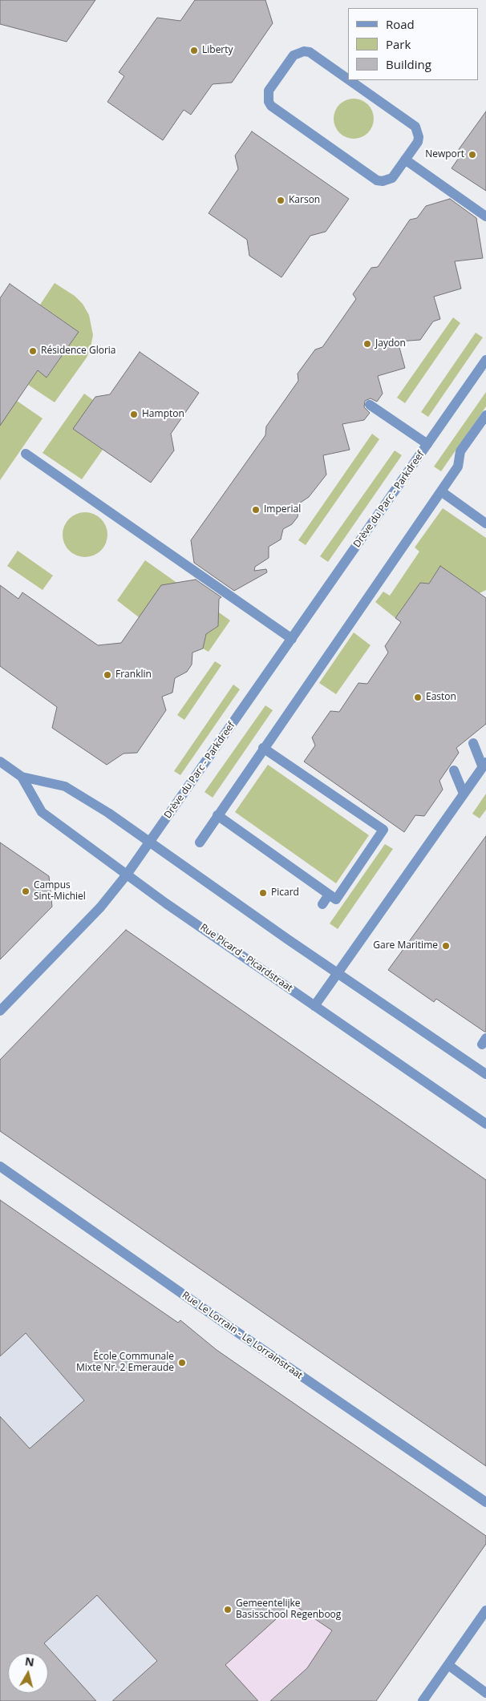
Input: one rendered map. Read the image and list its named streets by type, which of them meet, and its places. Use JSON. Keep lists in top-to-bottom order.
{
  "streets": {
    "street": ["Drève du Parc - Parkdreef", "Rue Picard - Picardstraat", "Rue Le Lorrain - Le Lorrainstraat"]
  },
  "crossings": [
    ["Drève du Parc - Parkdreef", "Rue Picard - Picardstraat"]
  ],
  "places": [
    "Liberty",
    "Newport",
    "Karson",
    "Jaydon",
    "Résidence Gloria",
    "Hampton",
    "Imperial",
    "Franklin",
    "Easton",
    "Campus Sint-Michiel",
    "Picard",
    "Gare Maritime",
    "École Communale Mixte Nr. 2 Emeraude",
    "Gemeentelijke Basisschool Regenboog"
  ],
  "legend": ["Road", "Park", "Building"],
  "north": "top"
}
